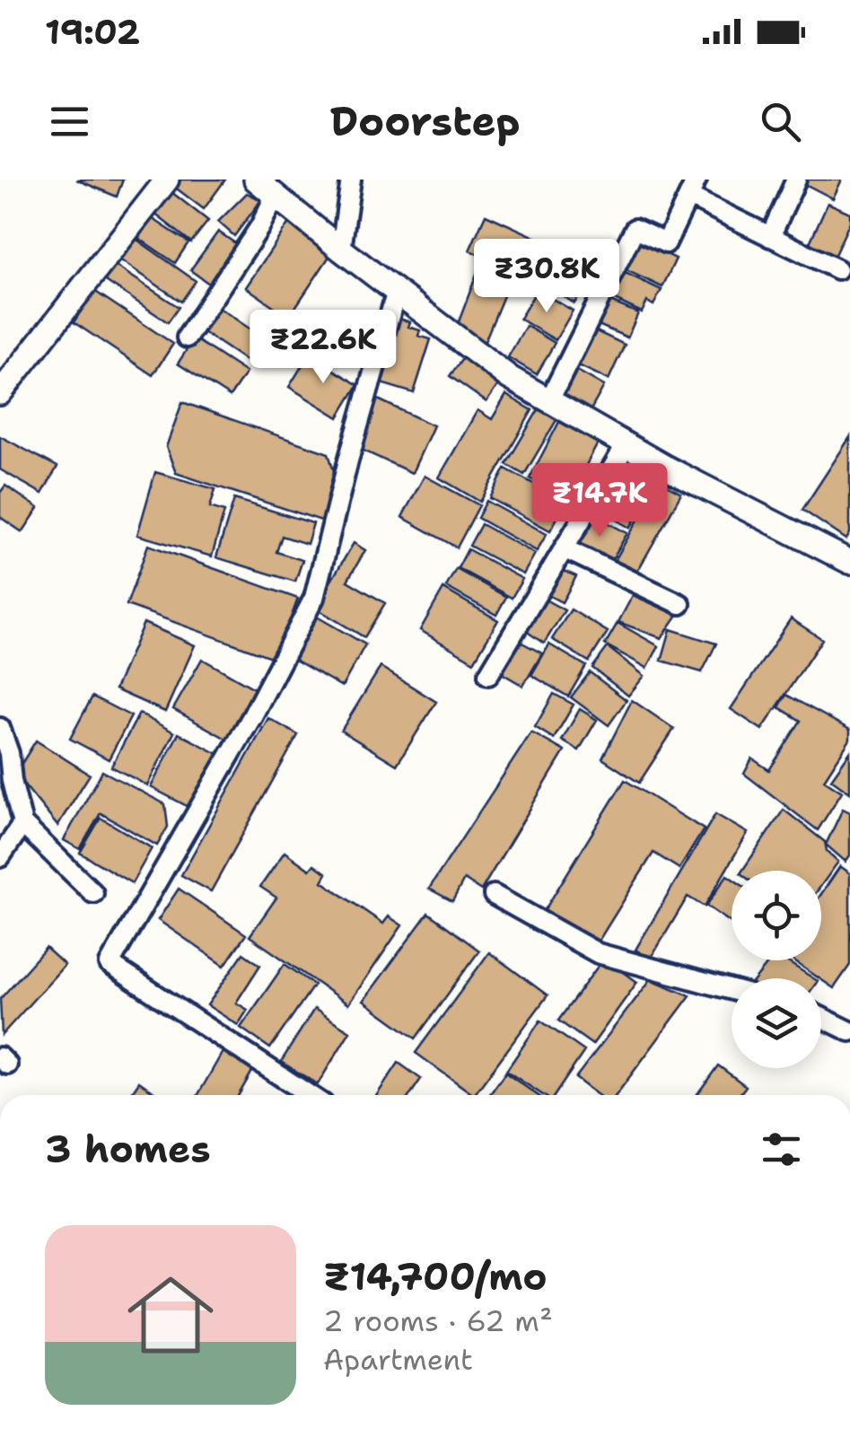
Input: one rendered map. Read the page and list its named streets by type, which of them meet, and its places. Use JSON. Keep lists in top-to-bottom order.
{
  "page": {
    "status": "19:02",
    "header": "Doorstep",
    "price": ["₹30.8K", "₹22.6K", "₹14.7K"],
    "heading": "3 homes",
    "list": [
      {
        "name": "₹14,700/mo",
        "note": "2 rooms · 62 m² · Apartment"
      }
    ]
  }
}
